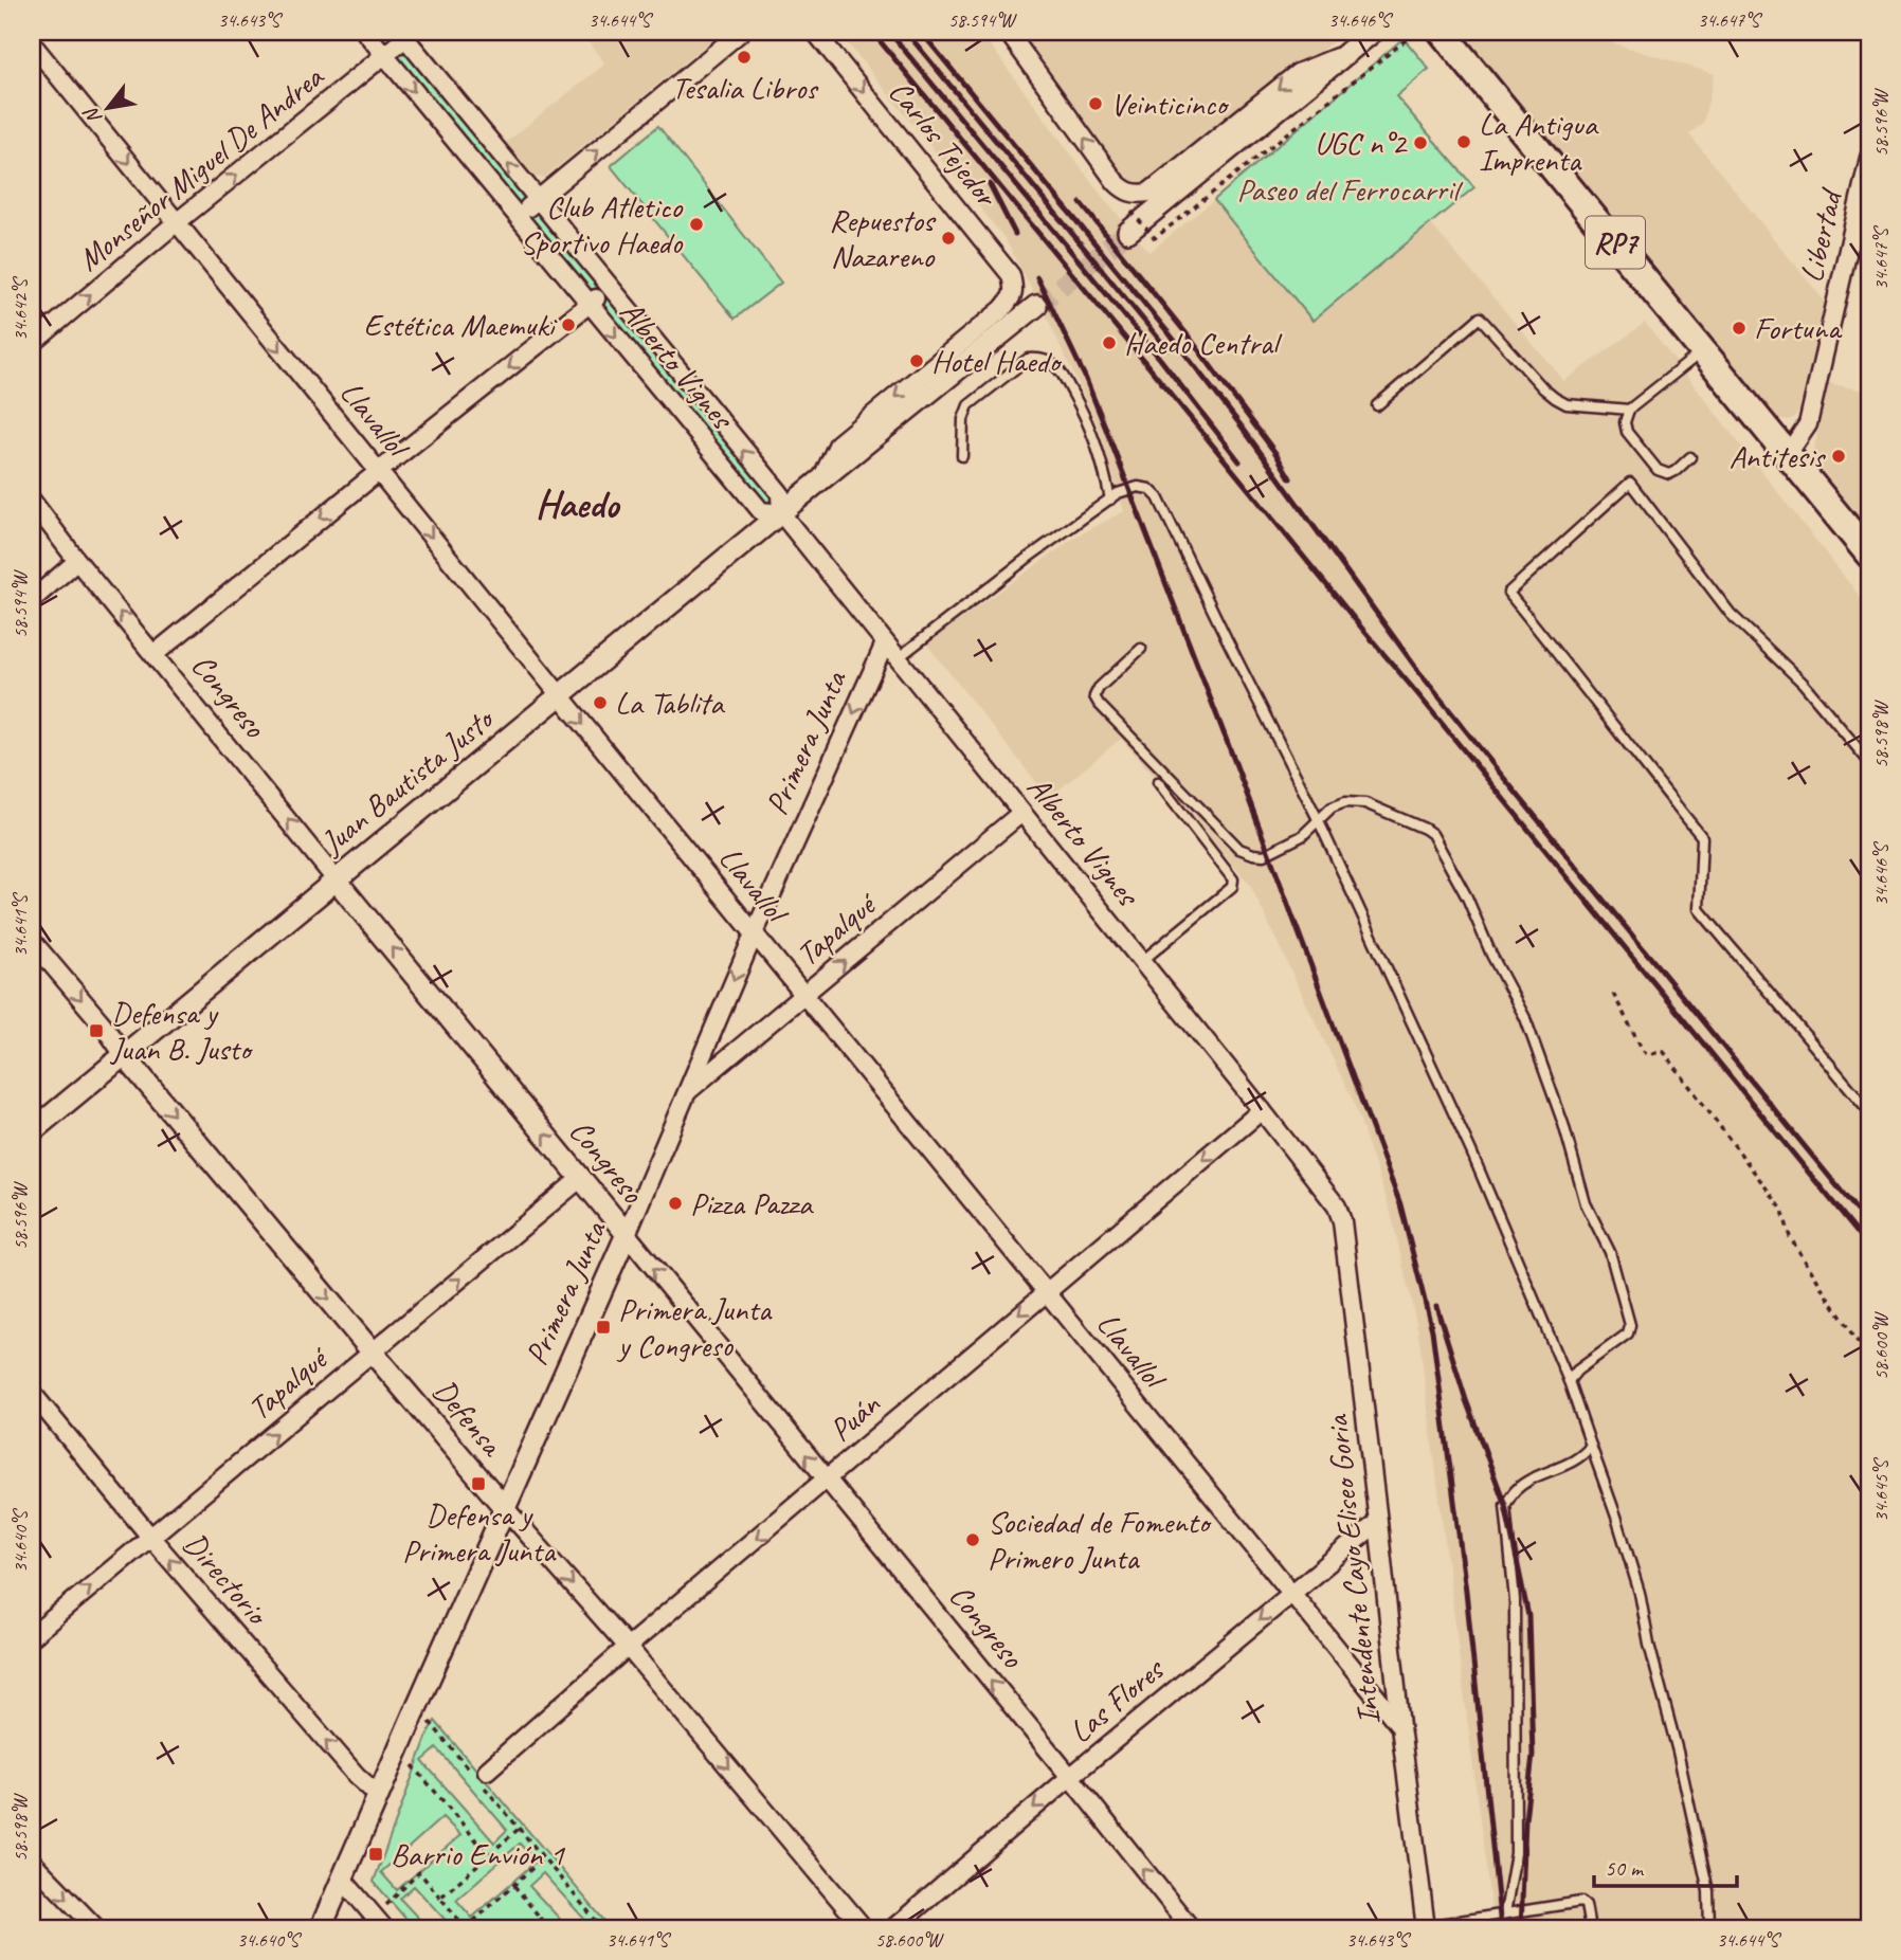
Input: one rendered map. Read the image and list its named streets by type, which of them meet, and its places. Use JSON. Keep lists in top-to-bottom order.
{
  "streets": {
    "main road": ["RP7"],
    "street": [
      "Carlos Tejedor",
      "Monseñor Miguel De Andrea",
      "Libertad",
      "Alberto Vignes",
      "Llavallol",
      "Congreso",
      "Primera Junta",
      "Juan Bautista Justo",
      "Tapalqué",
      "Defensa",
      "Puán",
      "Intendente Cayo Eliseo Goria",
      "Directorio",
      "Las Flores"
    ]
  },
  "crossings": [
    ["Carlos Tejedor", "Juan Bautista Justo"],
    ["Monseñor Miguel De Andrea", "Alberto Vignes"],
    ["Monseñor Miguel De Andrea", "Llavallol"],
    ["Libertad", "RP7"],
    ["Alberto Vignes", "Primera Junta"],
    ["Alberto Vignes", "Juan Bautista Justo"],
    ["Alberto Vignes", "Tapalqué"],
    ["Alberto Vignes", "Puán"],
    ["Alberto Vignes", "Intendente Cayo Eliseo Goria"],
    ["Llavallol", "Primera Junta"],
    ["Llavallol", "Juan Bautista Justo"],
    ["Llavallol", "Tapalqué"],
    ["Llavallol", "Puán"],
    ["Llavallol", "Intendente Cayo Eliseo Goria"],
    ["Llavallol", "Las Flores"],
    ["Congreso", "Primera Junta"],
    ["Congreso", "Juan Bautista Justo"],
    ["Congreso", "Tapalqué"],
    ["Congreso", "Puán"],
    ["Congreso", "Las Flores"],
    ["Primera Junta", "Tapalqué"],
    ["Primera Junta", "Defensa"],
    ["Primera Junta", "Directorio"],
    ["Juan Bautista Justo", "Defensa"],
    ["Tapalqué", "Defensa"],
    ["Tapalqué", "Directorio"],
    ["Defensa", "Puán"],
    ["Intendente Cayo Eliseo Goria", "Las Flores"]
  ],
  "one_way": [
    "Carlos Tejedor",
    "Monseñor Miguel De Andrea",
    "Llavallol",
    "Congreso",
    "Primera Junta",
    "Tapalqué",
    "Defensa",
    "Puán",
    "Directorio",
    "Las Flores"
  ],
  "districts": ["Haedo"],
  "parks": ["Paseo del Ferrocarril"],
  "places": {
    "other": [
      "Tesalia Libros",
      "Veinticinco",
      "La Antigua Imprenta",
      "UGC n°2",
      "Club Atletico Sportivo Haedo",
      "Repuestos Nazareno",
      "Estética Maemuki",
      "Fortuna",
      "Haedo Central",
      "Hotel Haedo",
      "Antitesis",
      "La Tablita",
      "Pizza Pazza",
      "Sociedad de Fomento Primero Junta"
    ],
    "transit": [
      "Defensa y Juan B. Justo",
      "Primera Junta y Congreso",
      "Defensa y Primera Junta",
      "Barrio Envión 1"
    ]
  },
  "scale_bar": "50 m",
  "north": "bottom left",
  "coordinates": [
    "34.643°S",
    "34.644°S",
    "58.594°W",
    "34.646°S",
    "34.647°S",
    "58.596°W",
    "34.642°S",
    "58.598°W",
    "34.641°S",
    "58.600°W",
    "34.645°S",
    "34.640°S"
  ]
}
